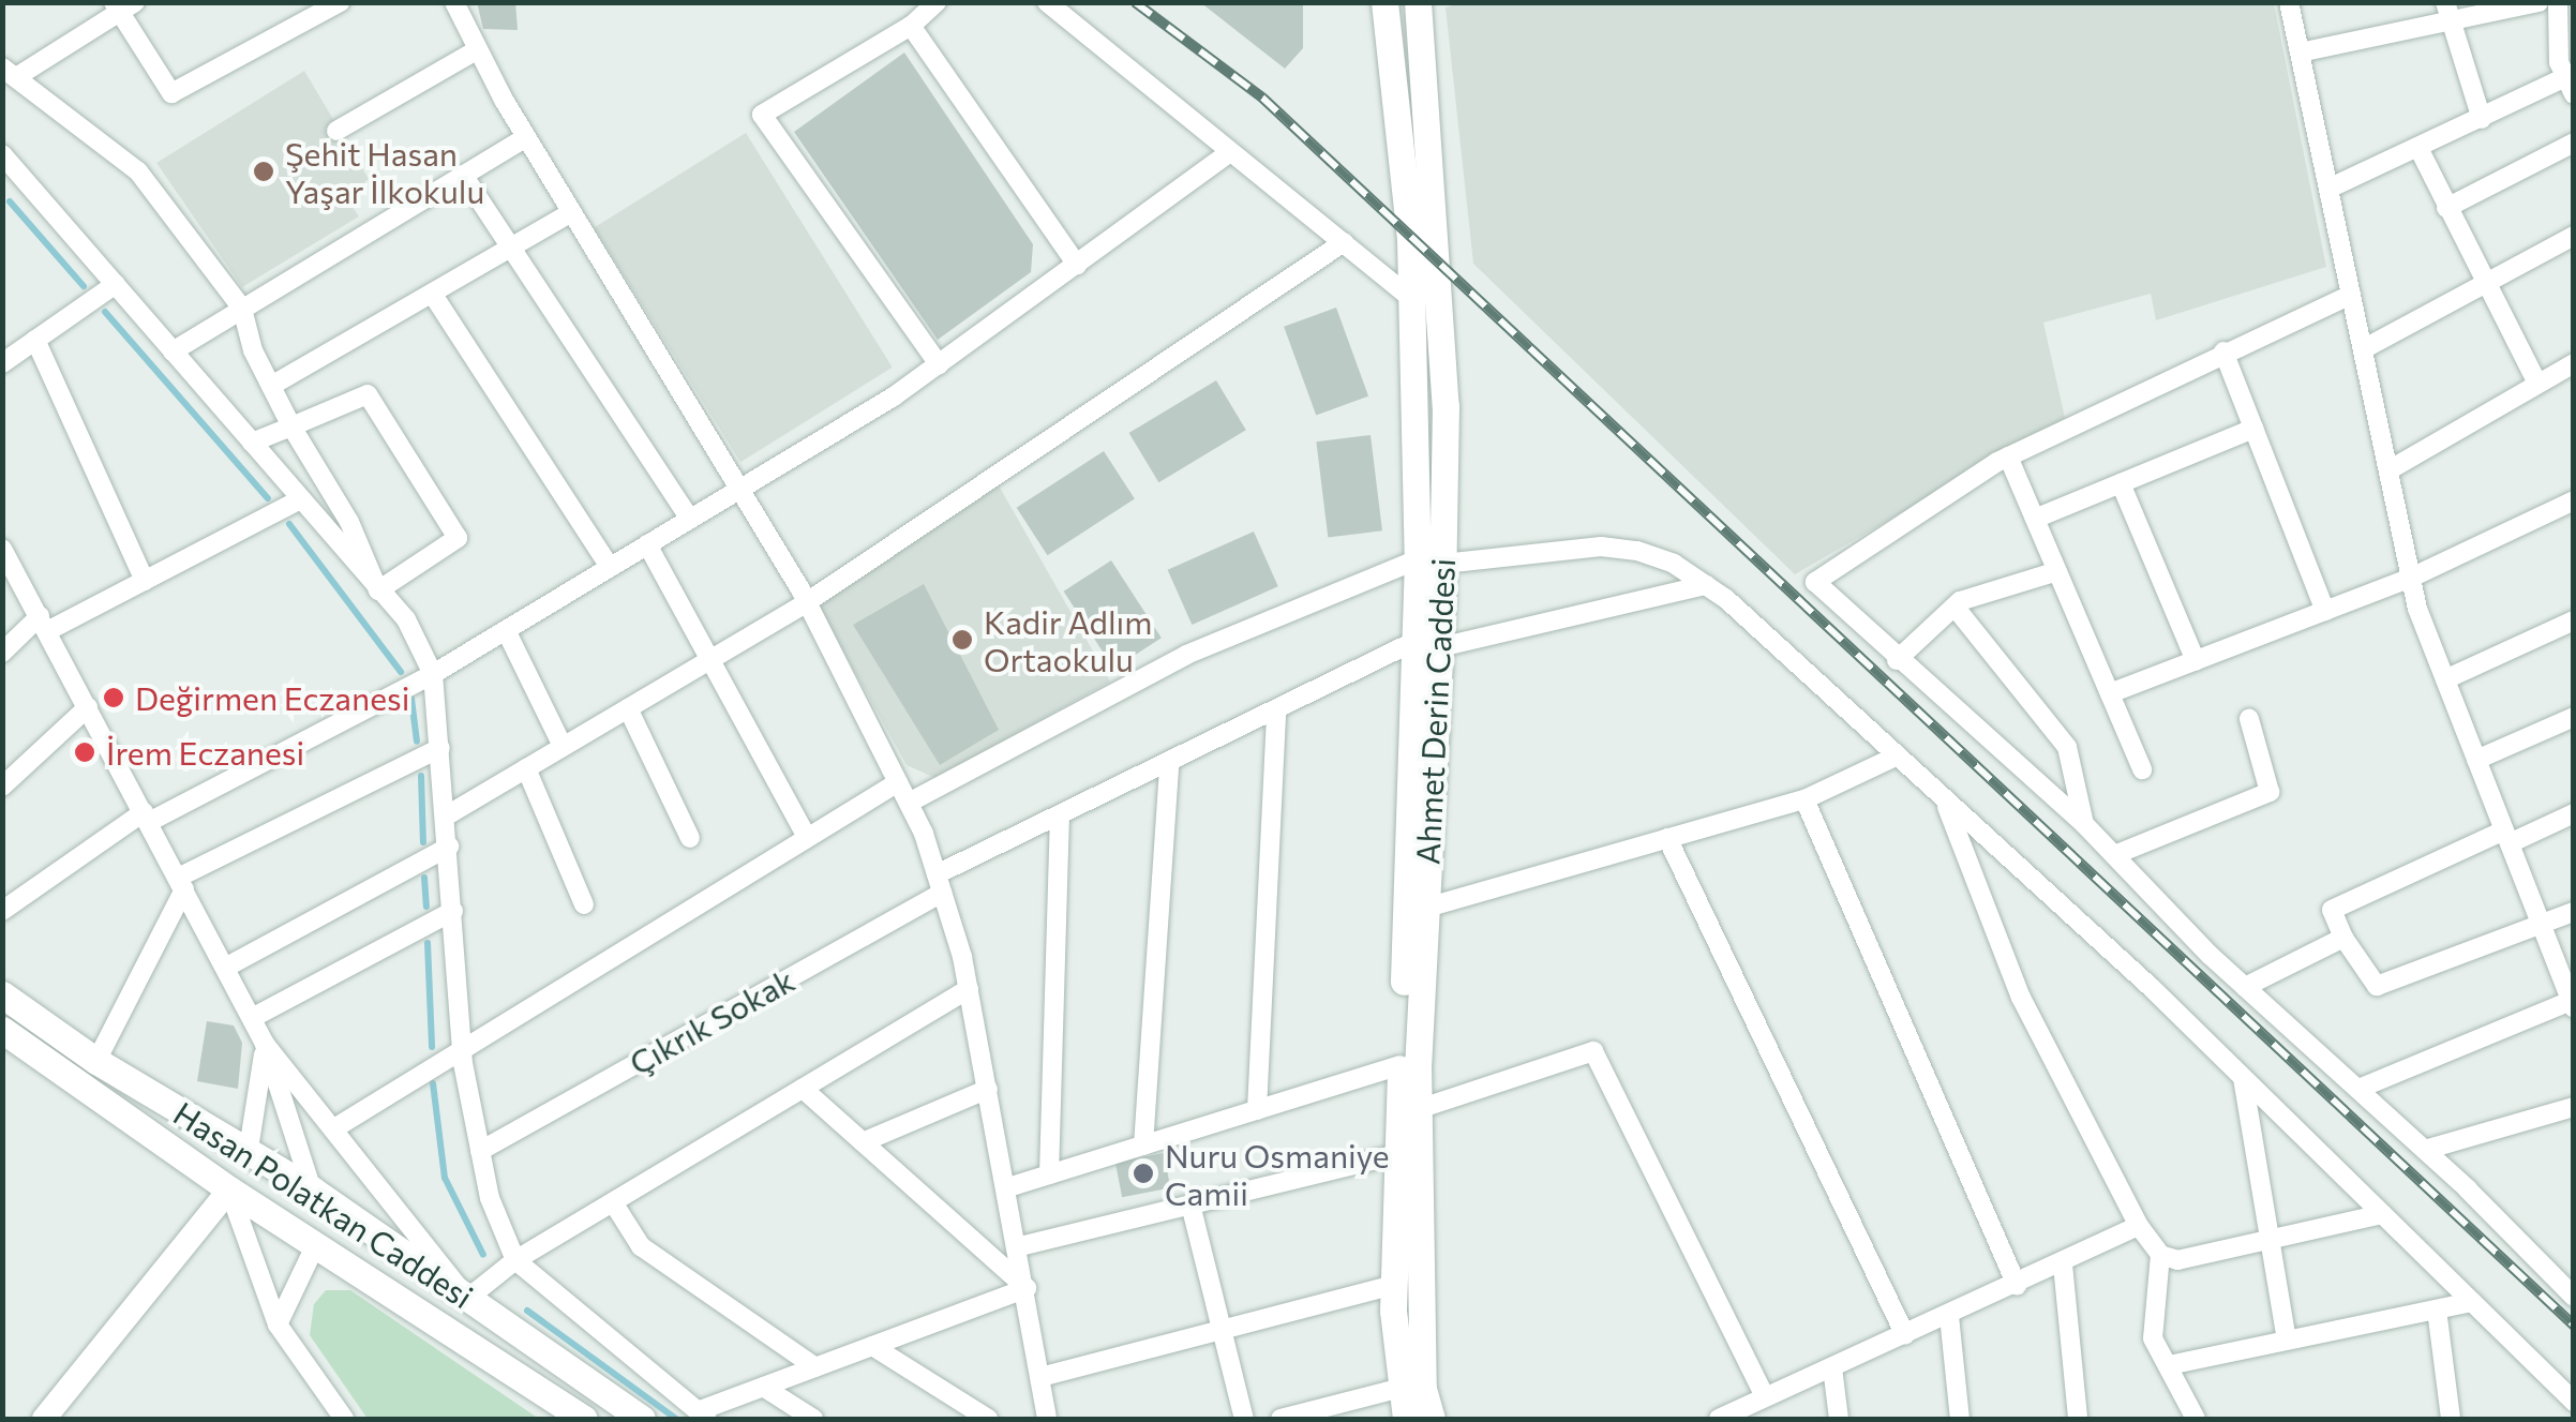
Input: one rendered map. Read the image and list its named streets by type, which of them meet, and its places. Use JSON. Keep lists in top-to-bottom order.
{
  "streets": {
    "main road": ["Ahmet Derin Caddesi", "Hasan Polatkan Caddesi"],
    "street": ["Çıkrık Sokak"]
  },
  "crossings": [
    ["Ahmet Derin Caddesi", "Çıkrık Sokak"]
  ],
  "places": [
    "Şehit Hasan Yaşar İlkokulu",
    "Kadir Adlım Ortaokulu",
    "Değirmen Eczanesi",
    "İrem Eczanesi",
    "Nuru Osmaniye Camii"
  ]
}
